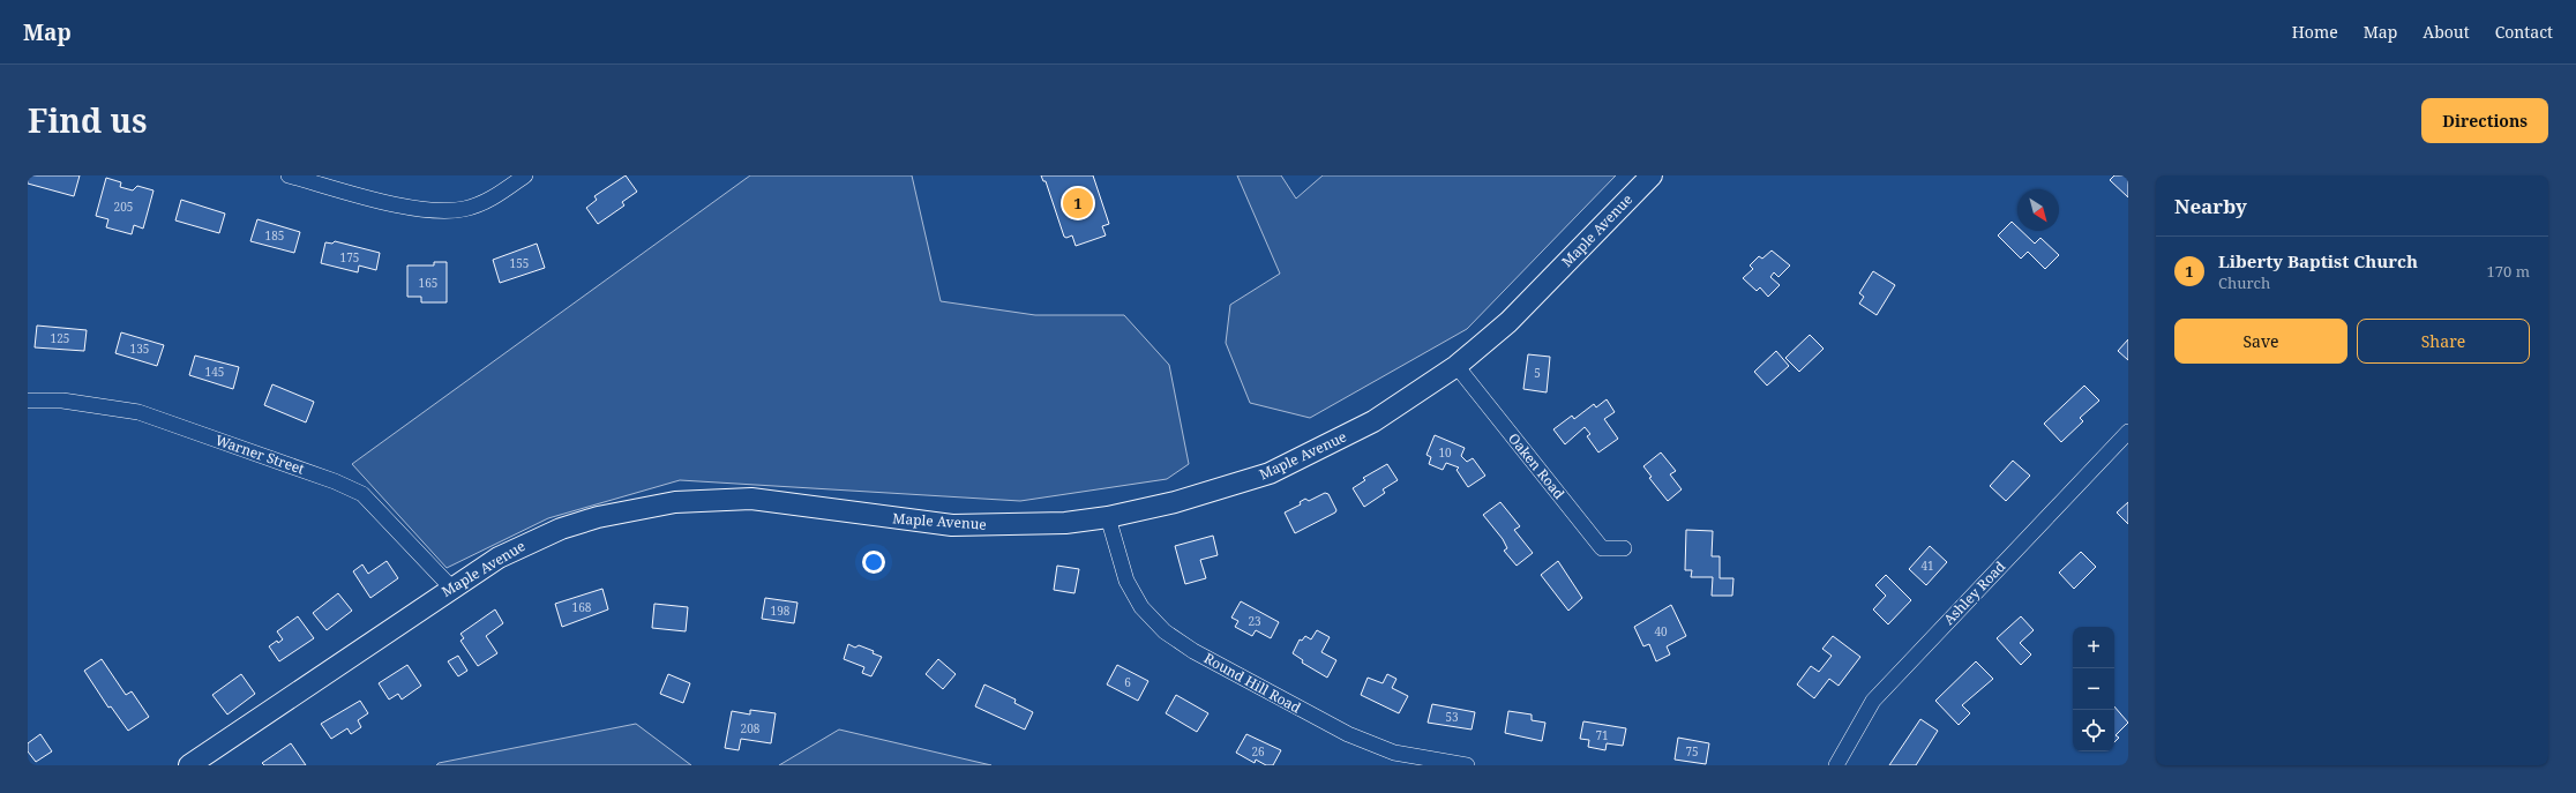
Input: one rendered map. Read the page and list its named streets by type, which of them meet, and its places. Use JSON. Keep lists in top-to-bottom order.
{
  "streets": {
    "main road": ["Maple Avenue"],
    "street": [
      "Warner Street",
      "Oaken Road",
      "Ashley Road",
      "Round Hill Road"
    ]
  },
  "crossings": [
    ["Maple Avenue", "Warner Street"],
    ["Maple Avenue", "Oaken Road"],
    ["Maple Avenue", "Round Hill Road"]
  ],
  "house_numbers": [
    "205",
    "185",
    "175",
    "155",
    "165",
    "125",
    "135",
    "145",
    "5",
    "10",
    "41",
    "168",
    "198",
    "23",
    "40",
    "6",
    "53",
    "208",
    "71",
    "26",
    "75"
  ],
  "north": "bottom right",
  "page": {
    "header": "Map",
    "nav": [
      "Home",
      "Map",
      "About",
      "Contact"
    ],
    "title": "Find us",
    "buttons": [
      "Directions",
      ["Save", "Share"]
    ],
    "heading": "Nearby",
    "pins": "1",
    "list": [
      {
        "mark": "1",
        "name": "Liberty Baptist Church",
        "note": "Church",
        "value": "170 m"
      }
    ],
    "map_buttons": ["+", "−"]
  }
}
